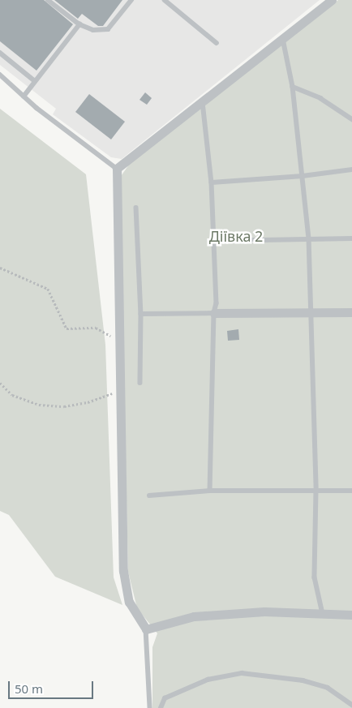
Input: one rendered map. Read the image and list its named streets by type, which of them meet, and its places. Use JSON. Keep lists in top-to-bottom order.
{
  "parks": ["Діївка 2"],
  "scale_bar": "50 m"
}
